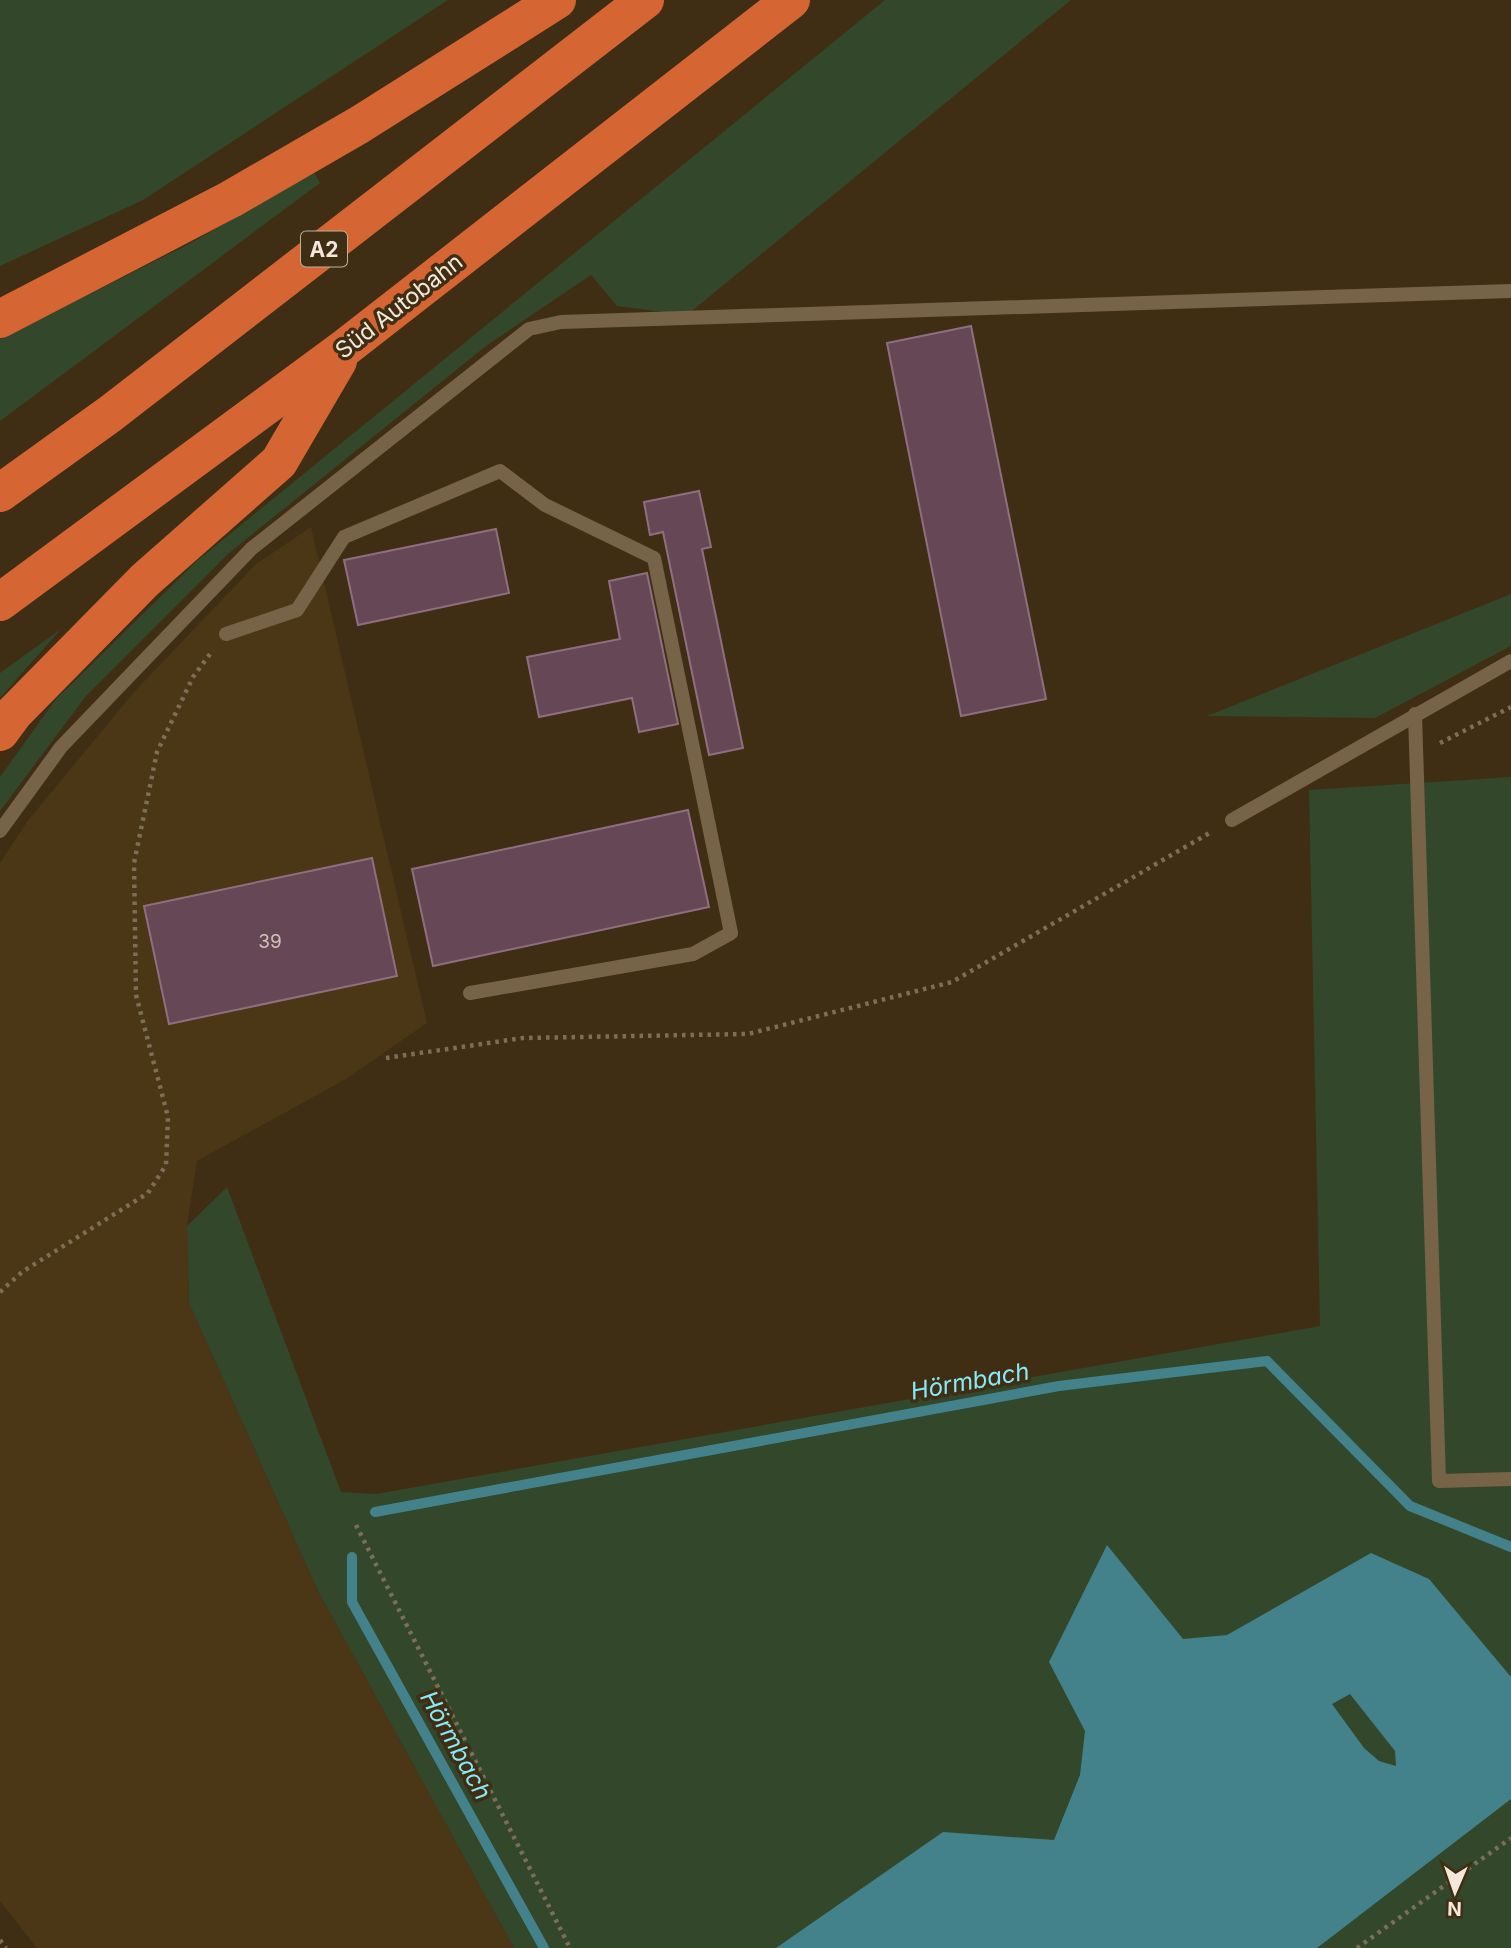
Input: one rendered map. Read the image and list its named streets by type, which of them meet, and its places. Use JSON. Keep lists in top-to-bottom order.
{
  "streets": {
    "highway": ["A2", "Süd Autobahn"]
  },
  "water": ["Hörmbach"],
  "house_numbers": ["39"],
  "north": "bottom"
}
